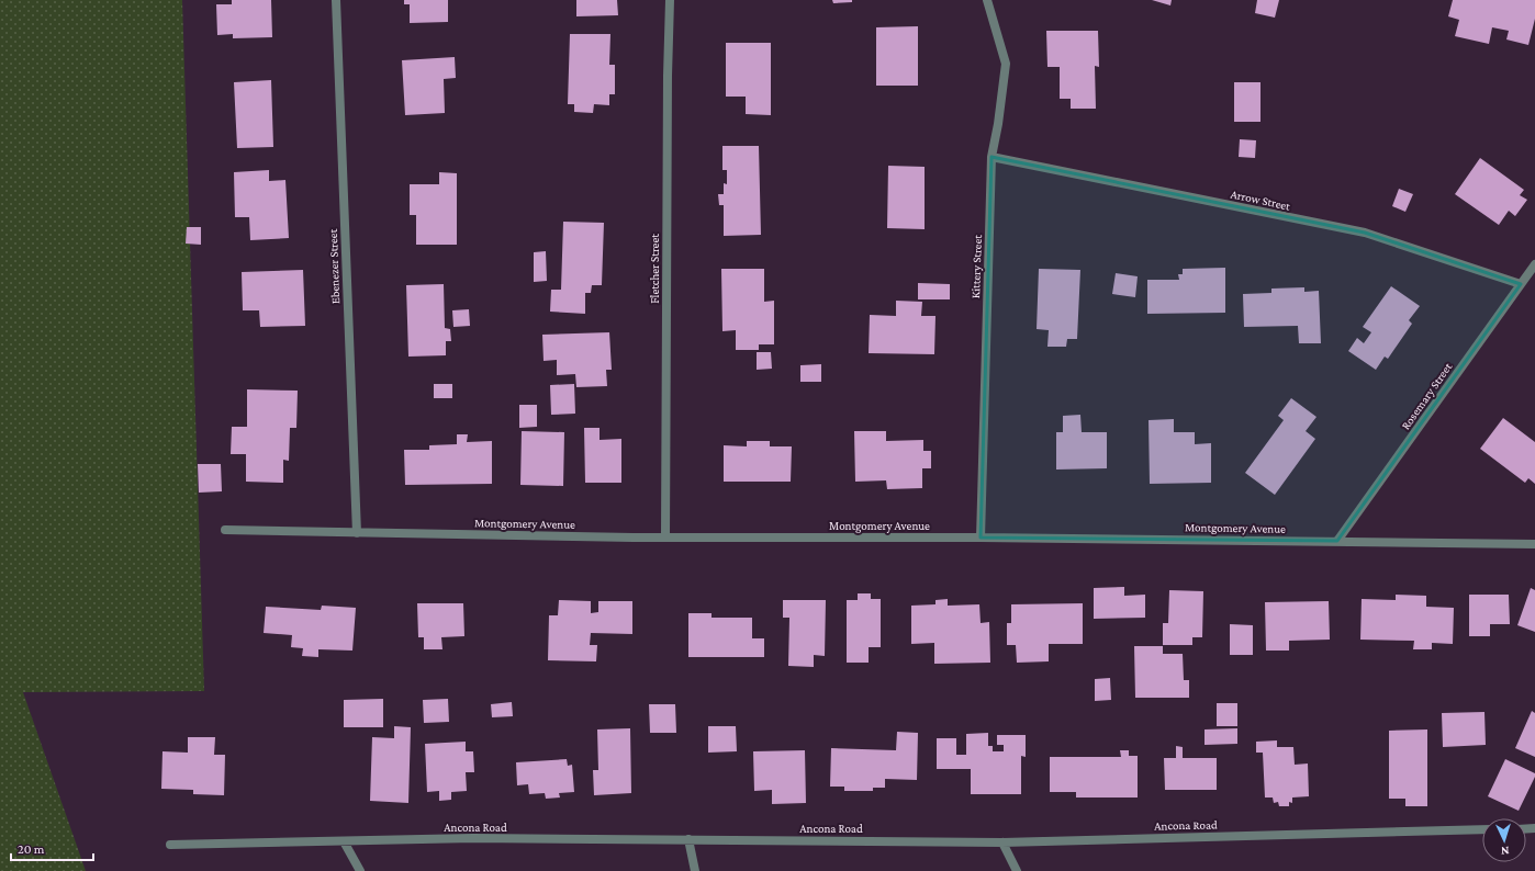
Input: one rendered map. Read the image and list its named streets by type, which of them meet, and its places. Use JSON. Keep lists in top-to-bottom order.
{
  "streets": {
    "street": [
      "Arrow Street",
      "Ebenezer Street",
      "Kittery Street",
      "Fletcher Street",
      "Rosemary Street",
      "Montgomery Avenue",
      "Ancona Road"
    ]
  },
  "crossings": [
    ["Arrow Street", "Kittery Street"],
    ["Arrow Street", "Rosemary Street"],
    ["Ebenezer Street", "Montgomery Avenue"],
    ["Kittery Street", "Montgomery Avenue"],
    ["Fletcher Street", "Montgomery Avenue"],
    ["Rosemary Street", "Montgomery Avenue"]
  ],
  "scale_bar": "20 m",
  "north": "bottom"
}
